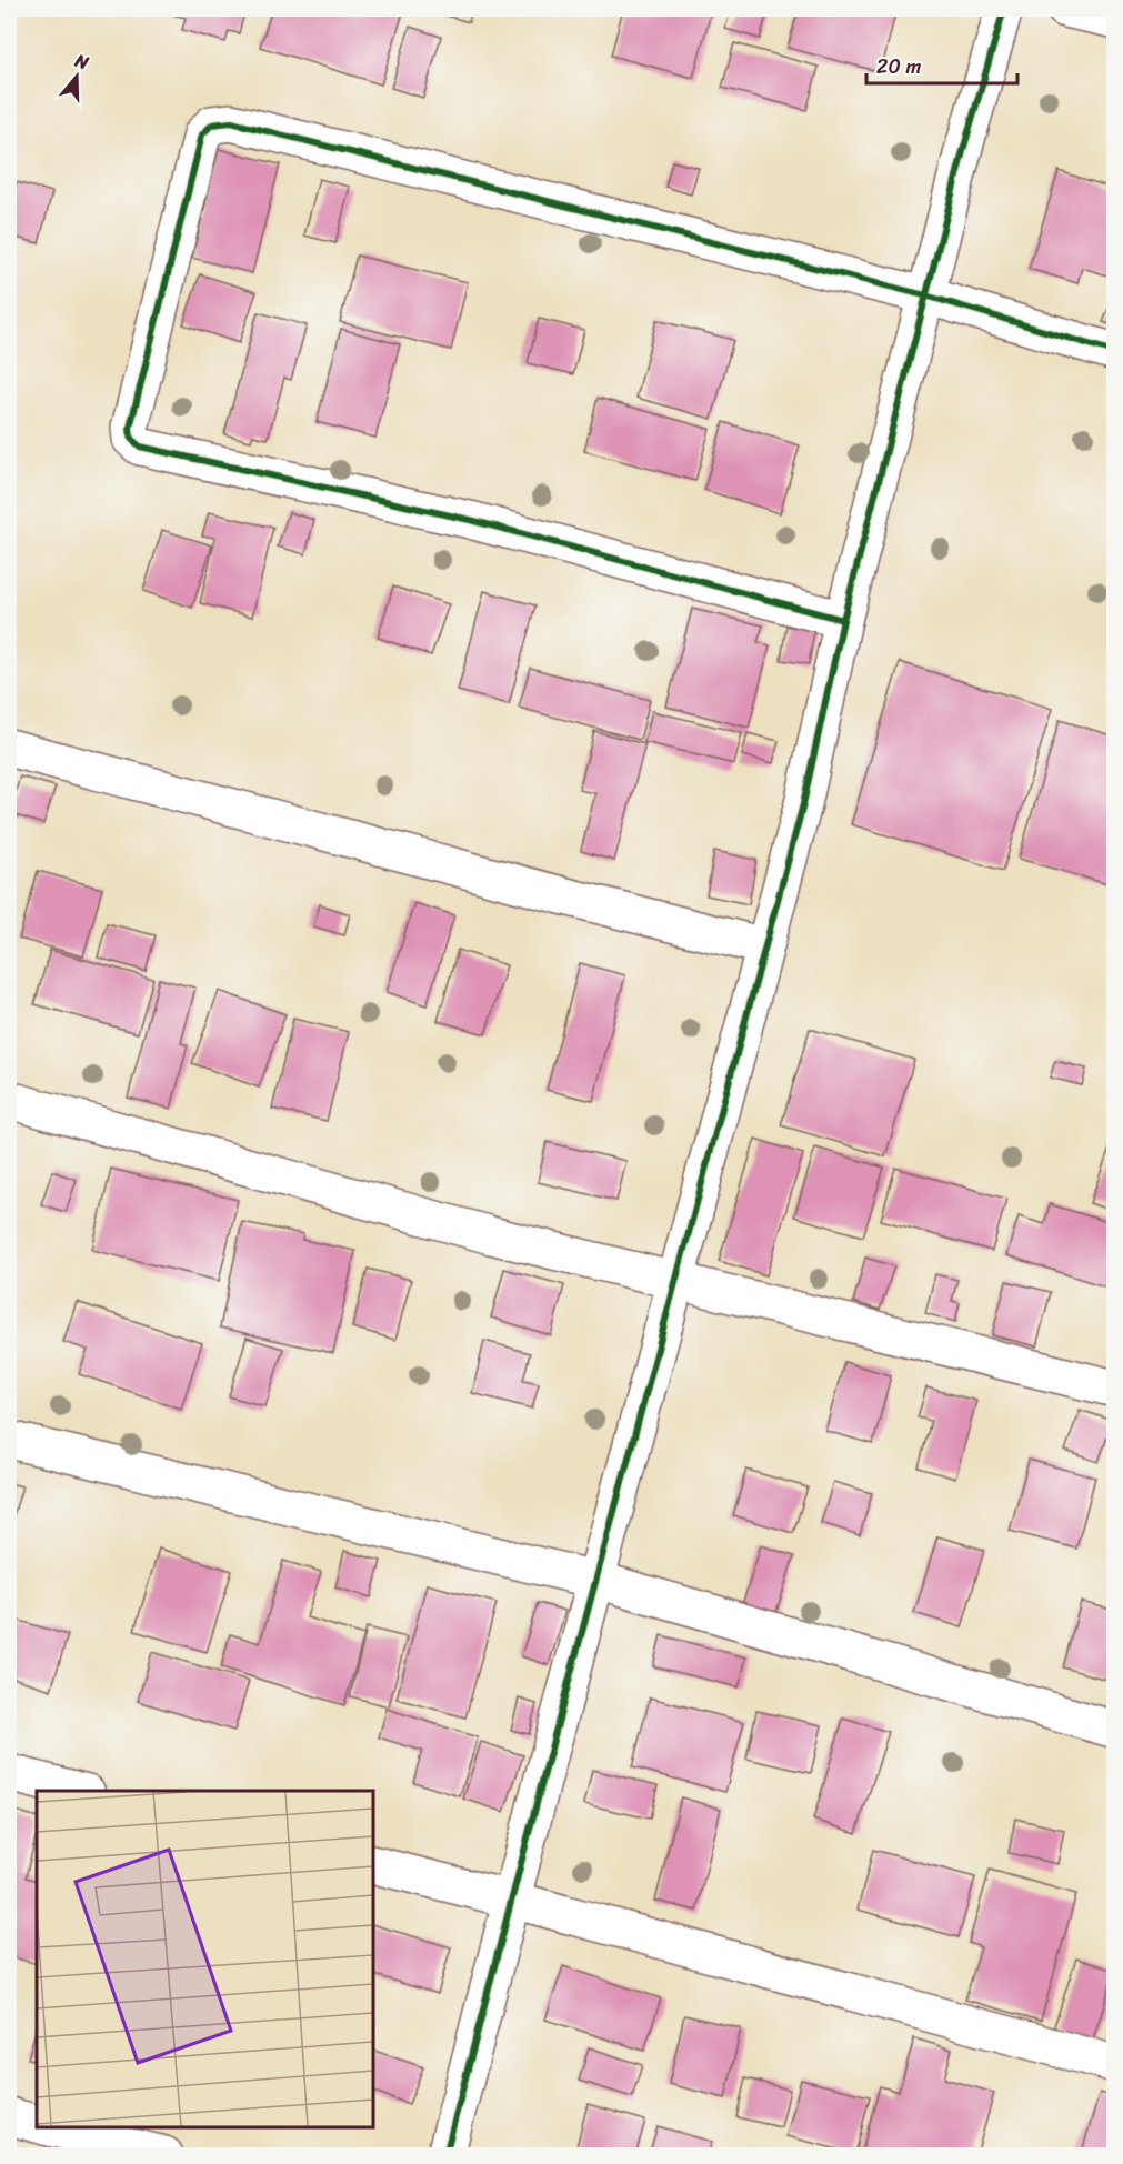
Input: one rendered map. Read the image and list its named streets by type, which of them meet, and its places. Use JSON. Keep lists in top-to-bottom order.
{
  "scale_bar": "20 m",
  "north": "top"
}
